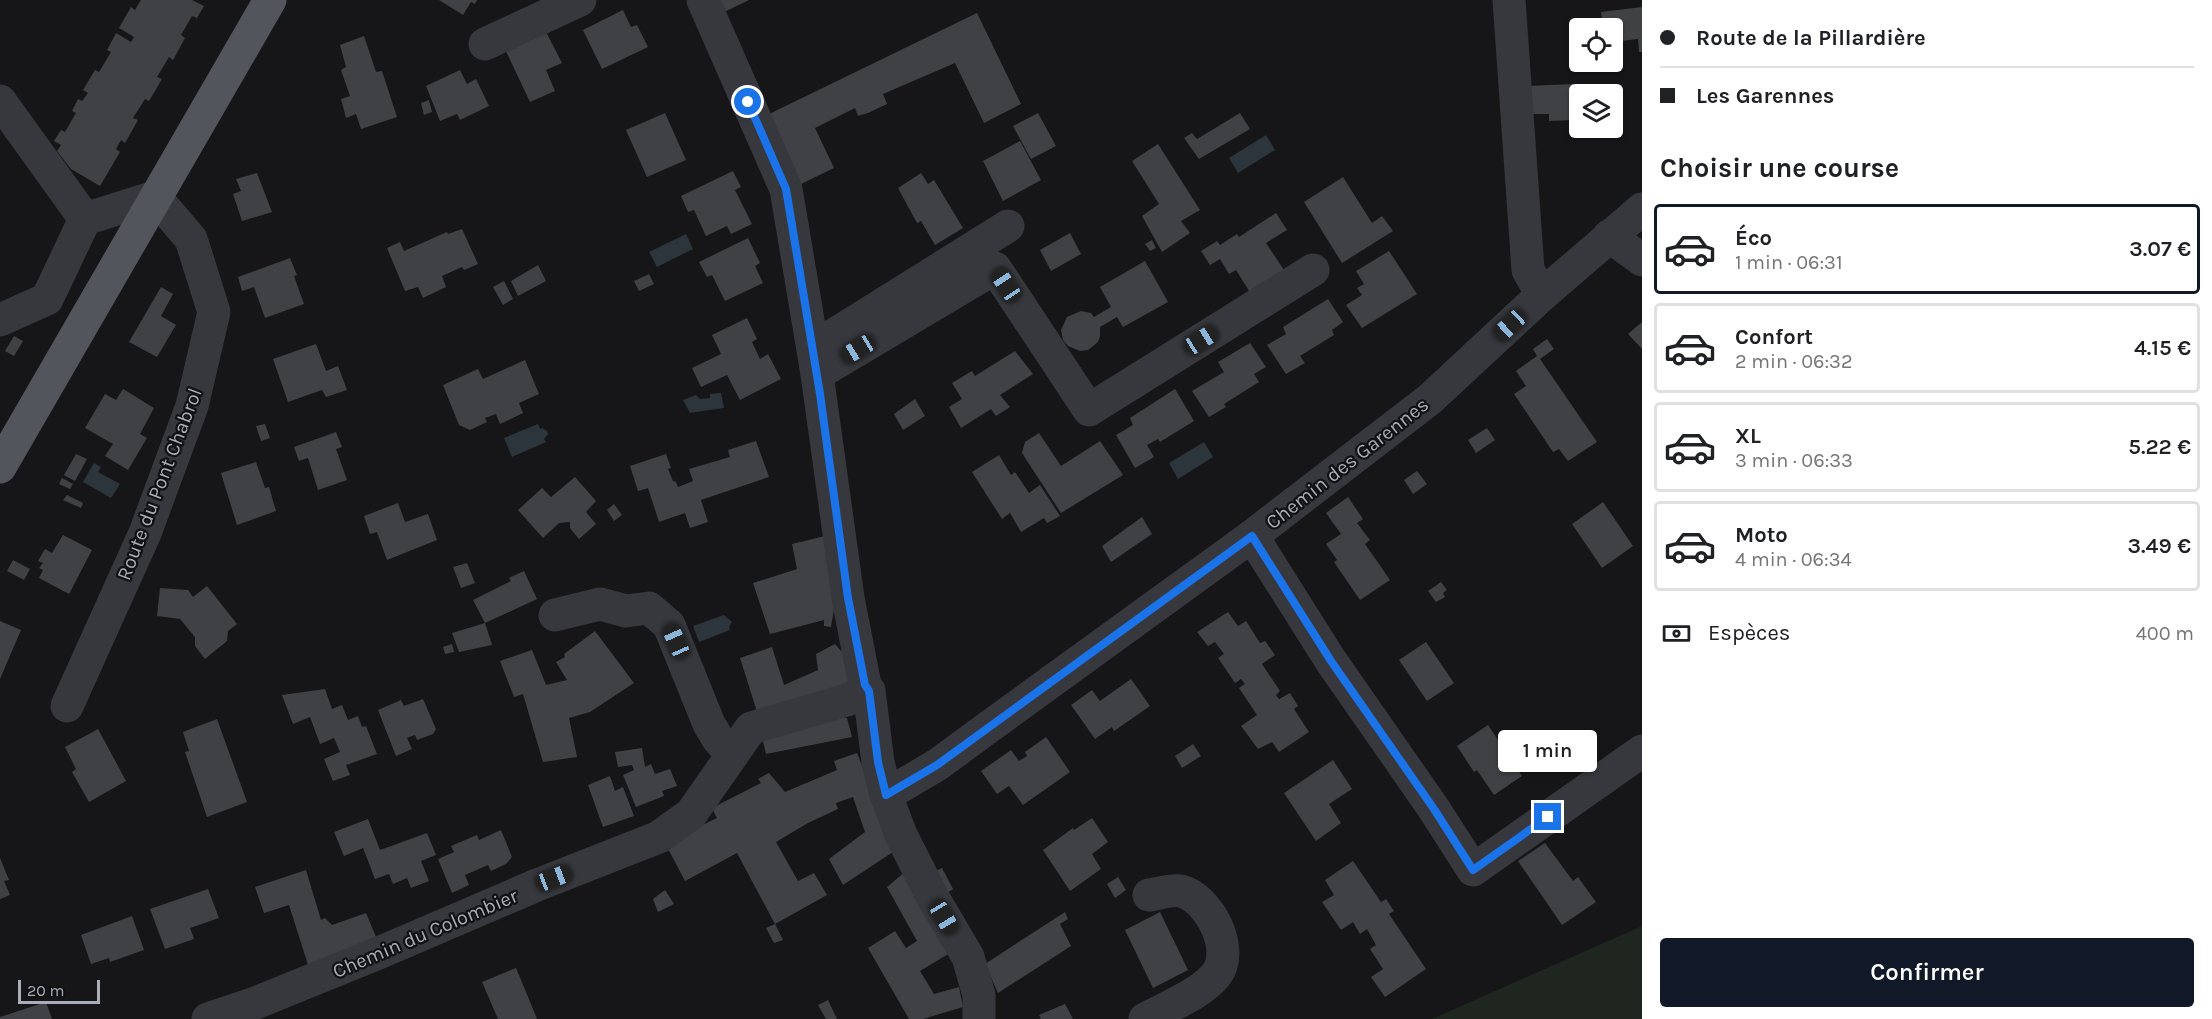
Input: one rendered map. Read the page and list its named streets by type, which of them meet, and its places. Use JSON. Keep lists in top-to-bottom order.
{
  "streets": {
    "street": ["Chemin des Garennes", "Route du Pont Chabrol", "Chemin du Colombier"]
  },
  "scale_bar": "20 m",
  "page": {
    "banner": ["Route de la Pillardière", "Les Garennes"],
    "heading": "Choisir une course",
    "list": [
      {
        "name": "Éco",
        "note": "1 min · 06:31",
        "value": "3.07 €"
      },
      {
        "name": "Confort",
        "note": "2 min · 06:32",
        "value": "4.15 €"
      },
      {
        "name": "XL",
        "note": "3 min · 06:33",
        "value": "5.22 €"
      },
      {
        "name": "Moto",
        "note": "4 min · 06:34",
        "value": "3.49 €"
      }
    ],
    "pay": ["Espèces", "400 m"],
    "bubble": "1 min",
    "buttons": "Confirmer",
    "scale": "20 m"
  }
}
